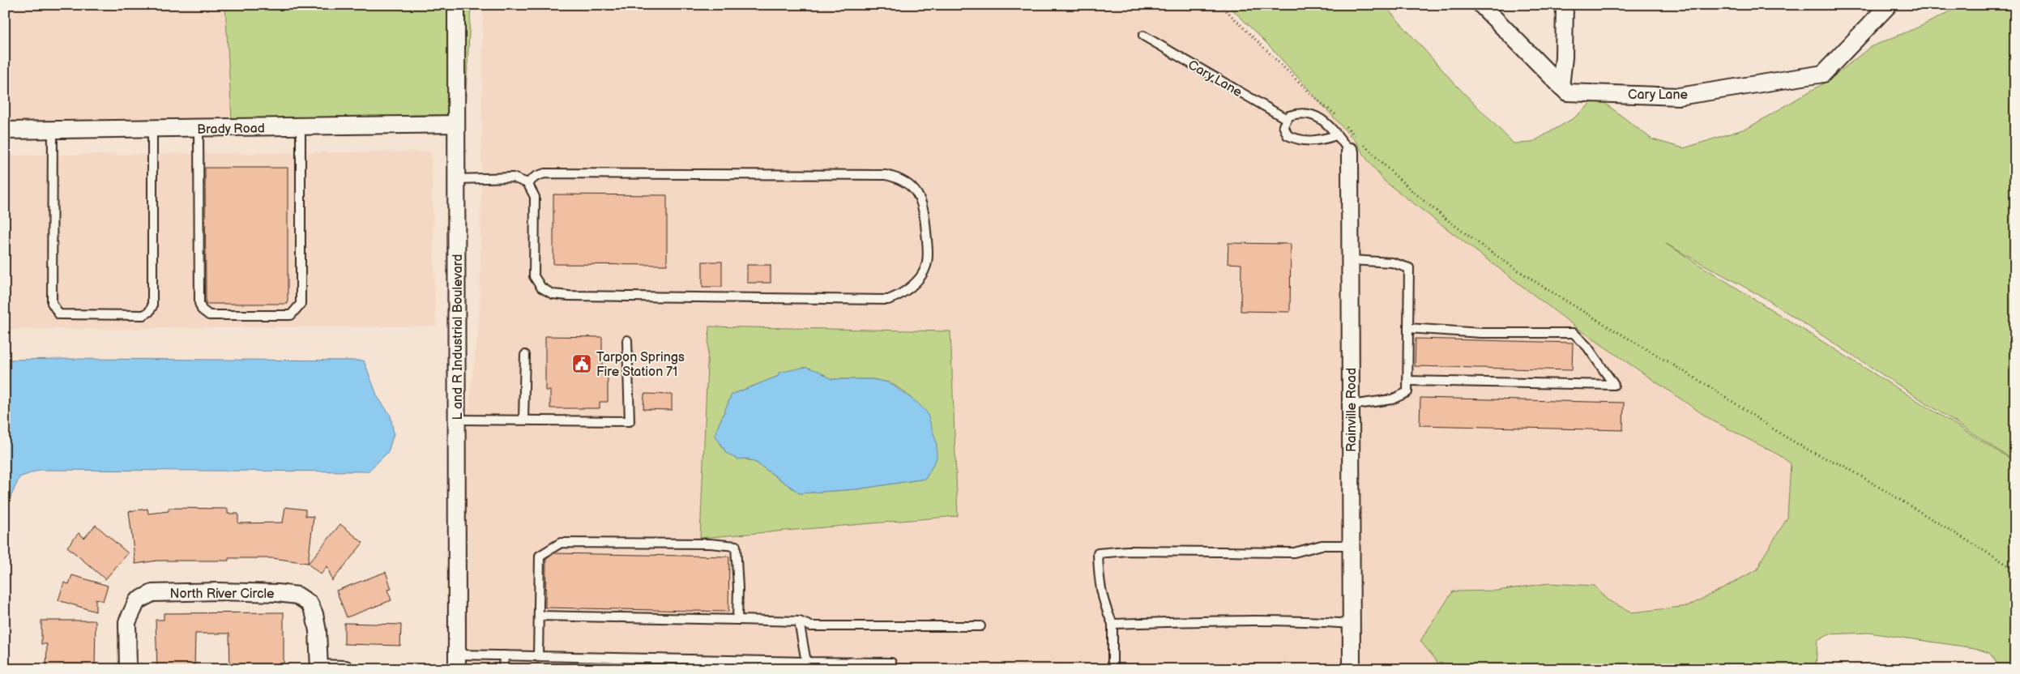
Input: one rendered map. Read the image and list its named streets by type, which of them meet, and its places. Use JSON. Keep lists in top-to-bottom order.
{
  "streets": {
    "street": [
      "Cary Lane",
      "Brady Road",
      "L and R Industrial Boulevard",
      "Rainville Road",
      "North River Circle"
    ]
  },
  "crossings": [
    ["Brady Road", "L and R Industrial Boulevard"]
  ],
  "places": {
    "public building": ["Tarpon Springs Fire Station 71"]
  }
}
